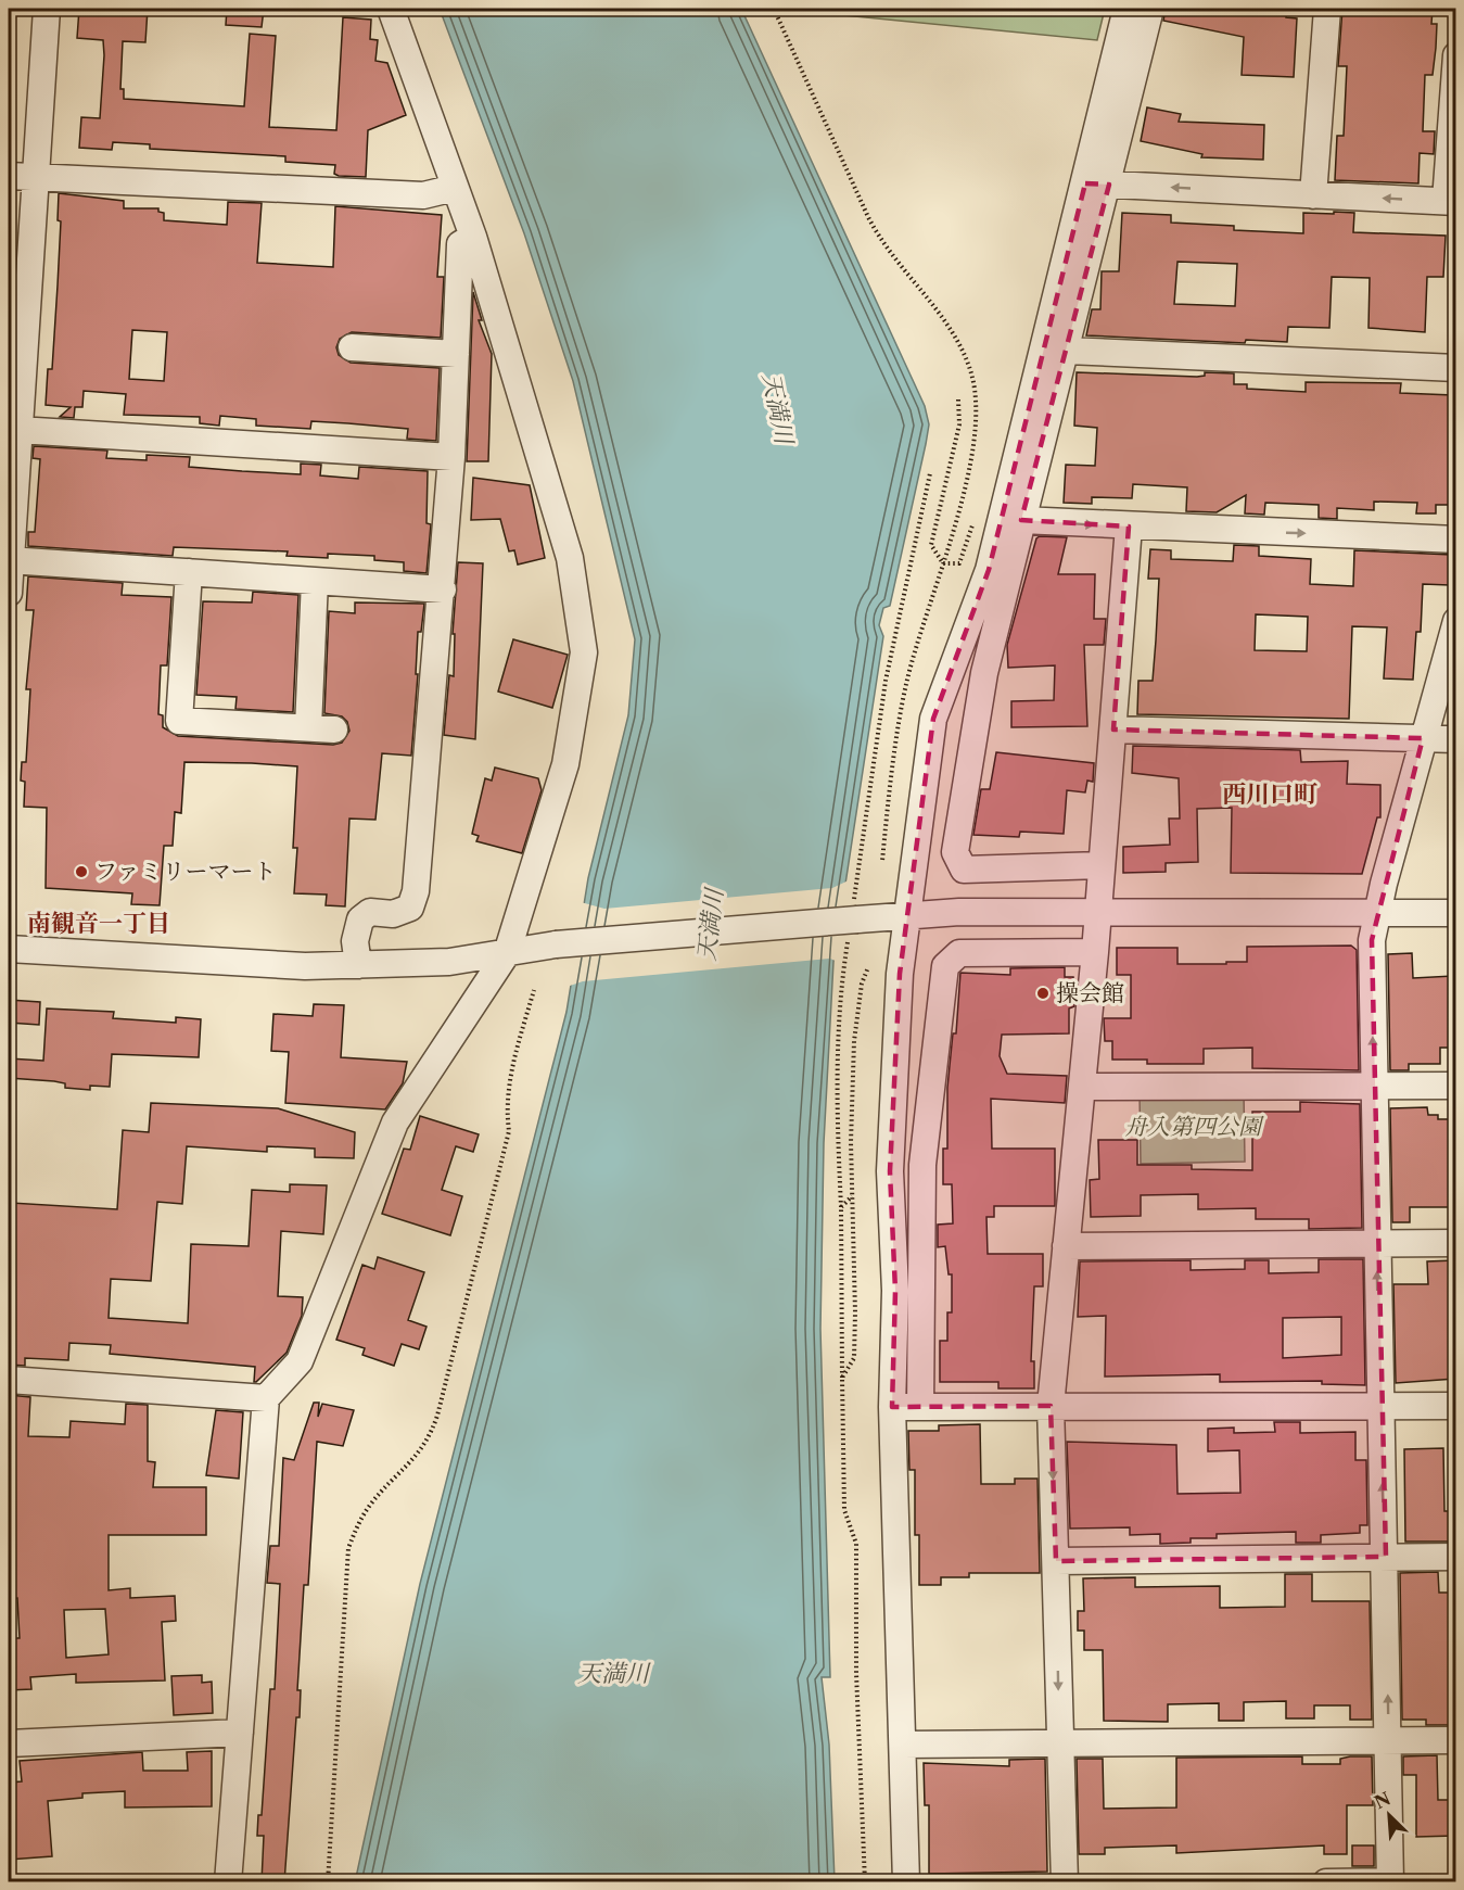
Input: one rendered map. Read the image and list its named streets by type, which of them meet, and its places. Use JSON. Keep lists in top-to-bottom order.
{
  "districts": ["西川口町", "南観音一丁目"],
  "water": ["天満川"],
  "parks": ["舟入第四公園"],
  "places": ["ファミリーマート", "操会館"],
  "north": "top left"
}
